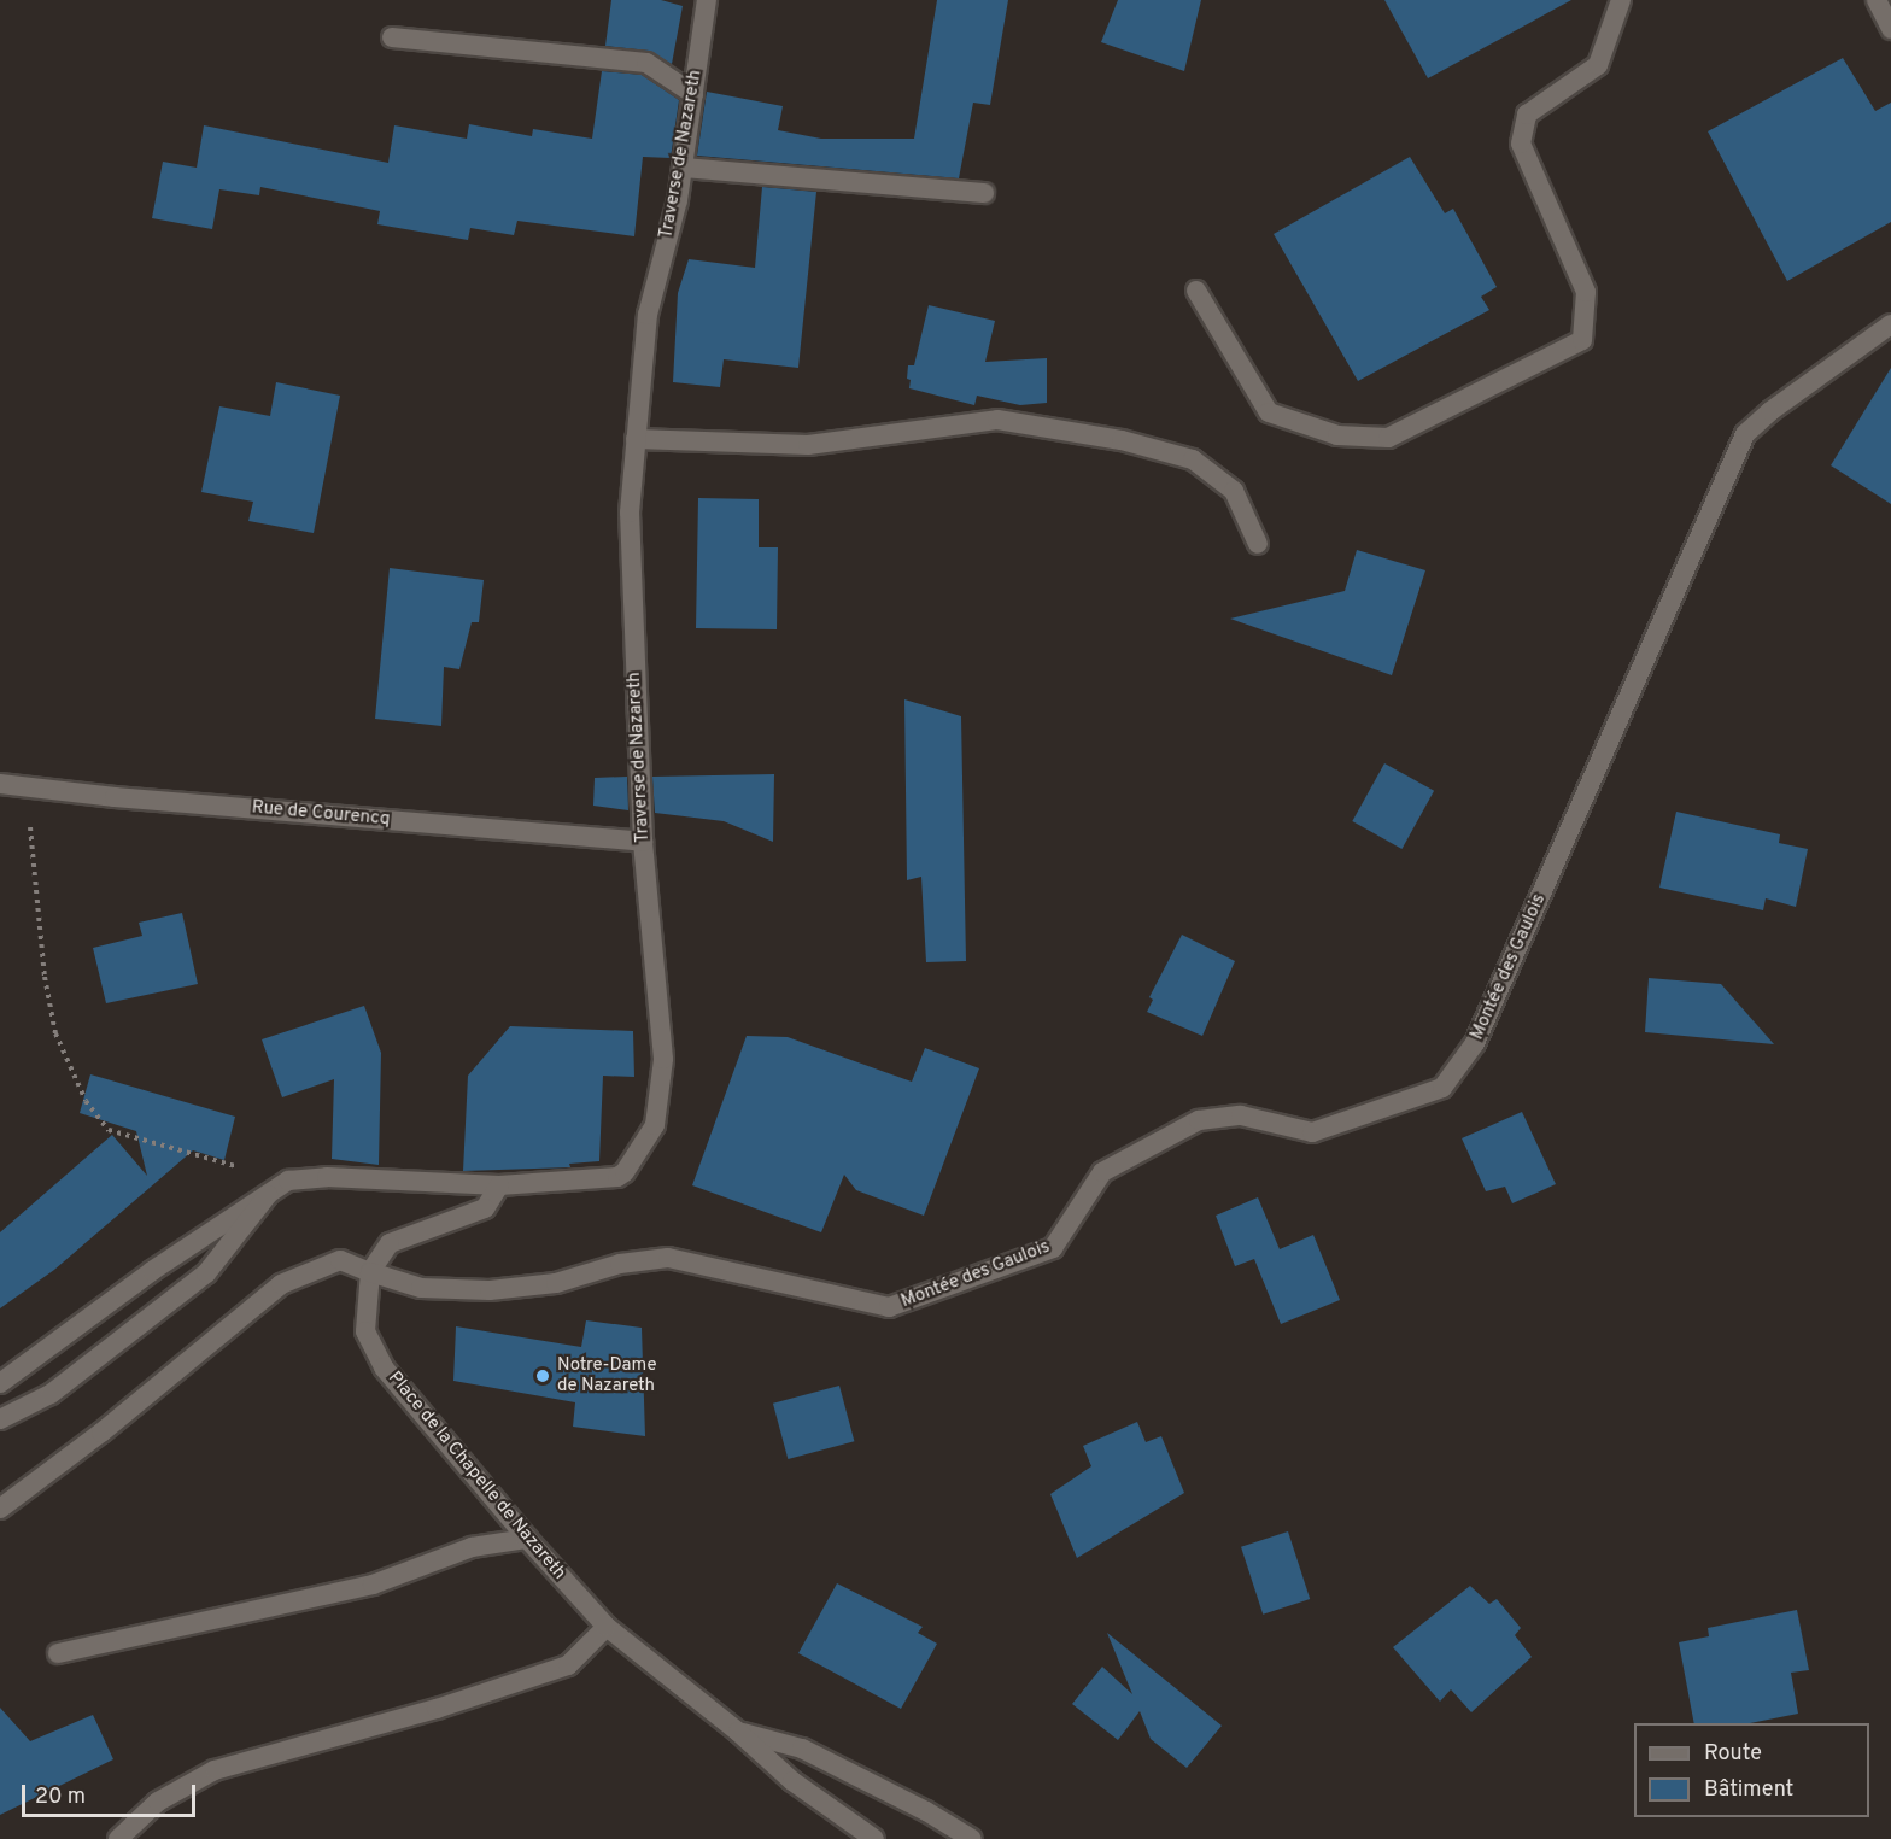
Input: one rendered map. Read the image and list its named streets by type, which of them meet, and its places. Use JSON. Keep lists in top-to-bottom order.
{
  "streets": {
    "street": [
      "Traverse de Nazareth",
      "Rue de Courencq",
      "Montée des Gaulois",
      "Place de la Chapelle de Nazareth"
    ]
  },
  "crossings": [
    ["Traverse de Nazareth", "Rue de Courencq"],
    ["Traverse de Nazareth", "Place de la Chapelle de Nazareth"],
    ["Montée des Gaulois", "Place de la Chapelle de Nazareth"]
  ],
  "places": ["Notre-Dame de Nazareth"],
  "legend": ["Route", "Bâtiment"],
  "scale_bar": "20 m"
}
